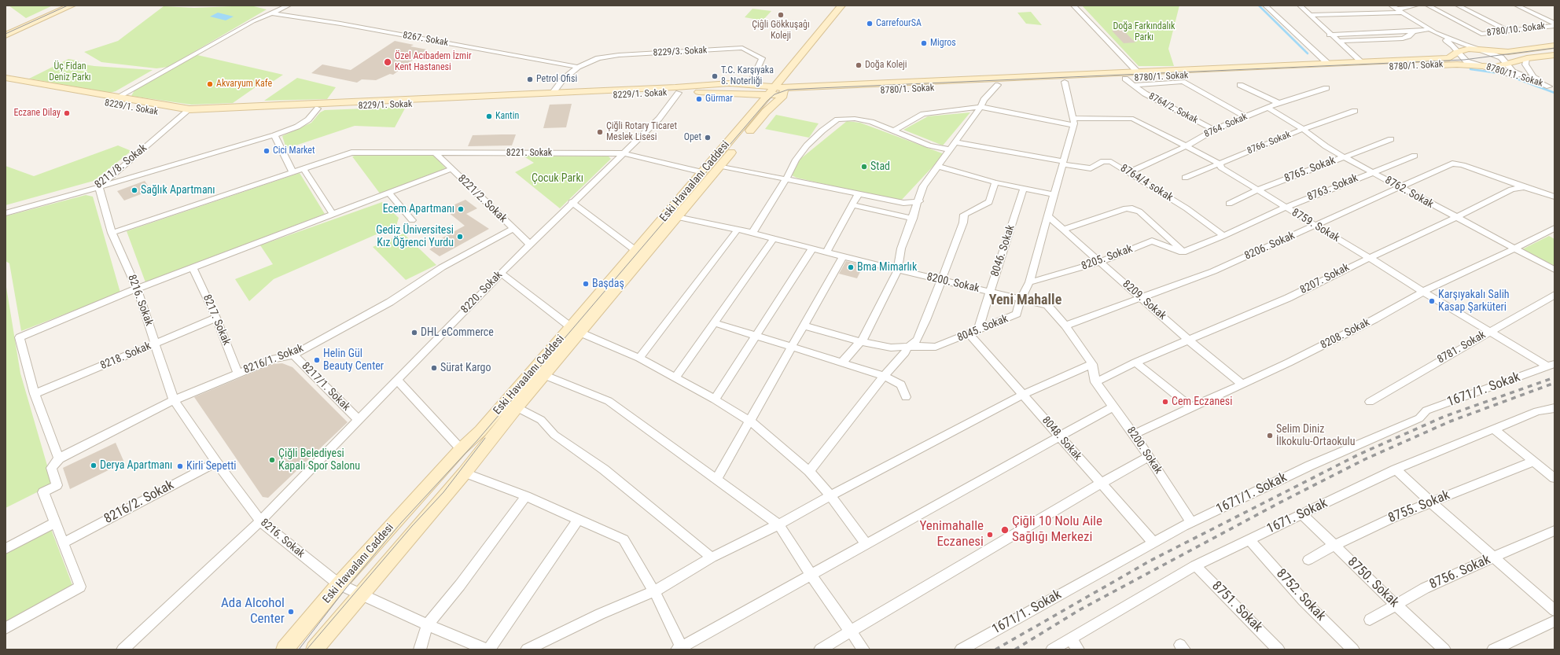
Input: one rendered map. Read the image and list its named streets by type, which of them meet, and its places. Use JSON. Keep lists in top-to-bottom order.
{
  "streets": {
    "street": [
      "8780/10. Sokak",
      "8267. Sokak",
      "8229/3. Sokak",
      "8780/1. Sokak",
      "8780/11. Sokak",
      "8229/1. Sokak",
      "8764/2. Sokak",
      "8764. Sokak",
      "8766. Sokak",
      "8221. Sokak",
      "8211/8. Sokak",
      "8765. Sokak",
      "Eski Havaalanı Caddesi",
      "8764/4 sokak",
      "8763. Sokak",
      "8762. Sokak",
      "8221/2. Sokak",
      "8759. Sokak",
      "8206. Sokak",
      "8046. Sokak",
      "8205. Sokak",
      "8207. Sokak",
      "8200. Sokak",
      "8220. Sokak",
      "8216. Sokak",
      "8209. Sokak",
      "8217. Sokak",
      "8045. Sokak",
      "8208. Sokak",
      "8781. Sokak",
      "8218. Sokak",
      "8216/1. Sokak",
      "8217/1. Sokak",
      "1671/1. Sokak",
      "8048. Sokak",
      "8216/2. Sokak",
      "8755. Sokak",
      "1671. Sokak",
      "8756. Sokak",
      "8750. Sokak",
      "8752. Sokak",
      "8751. Sokak"
    ]
  },
  "crossings": [
    ["8267. Sokak", "8229/3. Sokak"],
    ["8229/3. Sokak", "8229/1. Sokak"],
    ["8780/1. Sokak", "8780/11. Sokak"],
    ["8780/1. Sokak", "8229/1. Sokak"],
    ["8780/1. Sokak", "8764/2. Sokak"],
    ["8780/1. Sokak", "Eski Havaalanı Caddesi"],
    ["8229/1. Sokak", "8211/8. Sokak"],
    ["8229/1. Sokak", "Eski Havaalanı Caddesi"],
    ["8229/1. Sokak", "8220. Sokak"],
    ["8764/2. Sokak", "8764. Sokak"],
    ["8764. Sokak", "8764/4 sokak"],
    ["8764. Sokak", "8762. Sokak"],
    ["8764. Sokak", "8759. Sokak"],
    ["8766. Sokak", "8762. Sokak"],
    ["8766. Sokak", "8759. Sokak"],
    ["8221. Sokak", "Eski Havaalanı Caddesi"],
    ["8221. Sokak", "8221/2. Sokak"],
    ["8221. Sokak", "8220. Sokak"],
    ["8221. Sokak", "8216. Sokak"],
    ["8211/8. Sokak", "8216. Sokak"],
    ["8765. Sokak", "8762. Sokak"],
    ["8765. Sokak", "8759. Sokak"],
    ["Eski Havaalanı Caddesi", "8200. Sokak"],
    ["Eski Havaalanı Caddesi", "8216. Sokak"],
    ["8764/4 sokak", "8763. Sokak"],
    ["8764/4 sokak", "8045. Sokak"],
    ["8763. Sokak", "8762. Sokak"],
    ["8763. Sokak", "8759. Sokak"],
    ["8763. Sokak", "8205. Sokak"],
    ["8762. Sokak", "8206. Sokak"],
    ["8762. Sokak", "8207. Sokak"],
    ["8762. Sokak", "8208. Sokak"],
    ["8221/2. Sokak", "8220. Sokak"],
    ["8221/2. Sokak", "8216/1. Sokak"],
    ["8759. Sokak", "8206. Sokak"],
    ["8759. Sokak", "8207. Sokak"],
    ["8759. Sokak", "8045. Sokak"],
    ["8759. Sokak", "8208. Sokak"],
    ["8759. Sokak", "8781. Sokak"],
    ["8759. Sokak", "1671/1. Sokak"],
    ["8206. Sokak", "8207. Sokak"],
    ["8206. Sokak", "8200. Sokak"],
    ["8206. Sokak", "8209. Sokak"],
    ["8046. Sokak", "8200. Sokak"],
    ["8046. Sokak", "8045. Sokak"],
    ["8046. Sokak", "8048. Sokak"],
    ["8205. Sokak", "8209. Sokak"],
    ["8205. Sokak", "8045. Sokak"],
    ["8207. Sokak", "8200. Sokak"],
    ["8207. Sokak", "8209. Sokak"],
    ["8200. Sokak", "8045. Sokak"],
    ["8200. Sokak", "8208. Sokak"],
    ["8200. Sokak", "1671/1. Sokak"],
    ["8220. Sokak", "8216. Sokak"],
    ["8220. Sokak", "8217/1. Sokak"],
    ["8216. Sokak", "8218. Sokak"],
    ["8216. Sokak", "8216/1. Sokak"],
    ["8216. Sokak", "8216/2. Sokak"],
    ["8209. Sokak", "8045. Sokak"],
    ["8209. Sokak", "8208. Sokak"],
    ["8217. Sokak", "8218. Sokak"],
    ["8217. Sokak", "8216/1. Sokak"],
    ["8045. Sokak", "8048. Sokak"],
    ["8216/1. Sokak", "8217/1. Sokak"],
    ["1671/1. Sokak", "8048. Sokak"],
    ["8755. Sokak", "8750. Sokak"],
    ["1671. Sokak", "8750. Sokak"],
    ["1671. Sokak", "8752. Sokak"],
    ["1671. Sokak", "8751. Sokak"],
    ["8756. Sokak", "8750. Sokak"]
  ],
  "districts": ["Yeni Mahalle"],
  "parks": ["Doğa Farkındalık Parkı", "Üç Fidan Deniz Parkı", "Çocuk Parkı"],
  "places": [
    "Çiĝli Gökkuşaĝı Koleji",
    "CarrefourSA",
    "Migros",
    "Özel Acıbadem İzmir Kent Hastanesi",
    "Doğa Koleji",
    "T.C. Karşıyaka 8. Noterliği",
    "Petrol Ofisi",
    "Akvaryum Kafe",
    "Gürmar",
    "Eczane Dilay",
    "Kantin",
    "Çiğli Rotary Ticaret Meslek Lisesi",
    "Opet",
    "Cici Market",
    "Stad",
    "Sağlık Apartmanı",
    "Ecem Apartmanı",
    "Gediz Üniversitesi Kız Öğrenci Yurdu",
    "Bma Mimarlık",
    "Başdaş",
    "Karşıyakalı Salih Kasap Şarküteri",
    "DHL eCommerce",
    "Helin Gül Beauty Center",
    "Sürat Kargo",
    "Cem Eczanesi",
    "Selim Diniz İlkokulu-Ortaokulu",
    "Çiğli Belediyesi Kapalı Spor Salonu",
    "Derya Apartmanı",
    "Kirli Sepetti",
    "Çiğli 10 Nolu Aile Sağlığı Merkezi",
    "Yenimahalle Eczanesi",
    "Ada Alcohol Center"
  ]
}
